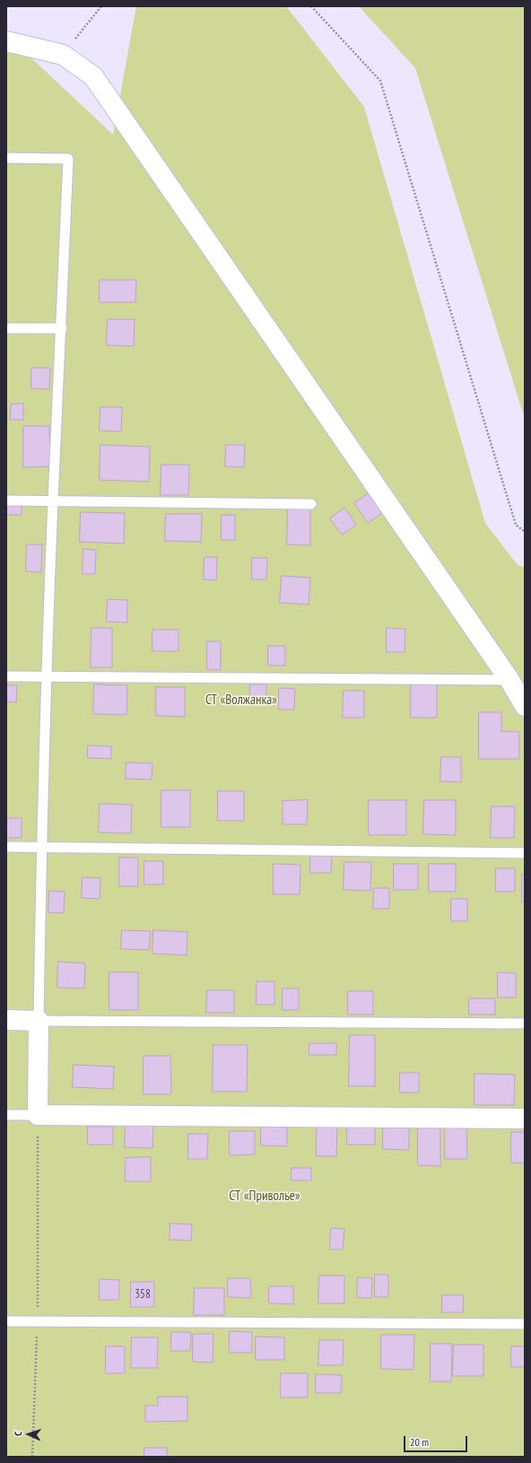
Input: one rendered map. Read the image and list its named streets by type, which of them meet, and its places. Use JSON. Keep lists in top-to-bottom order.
{
  "parks": ["СТ «Волжанка»", "СТ «Приволье»"],
  "house_numbers": ["358"],
  "scale_bar": "20 m",
  "north": "left"
}
